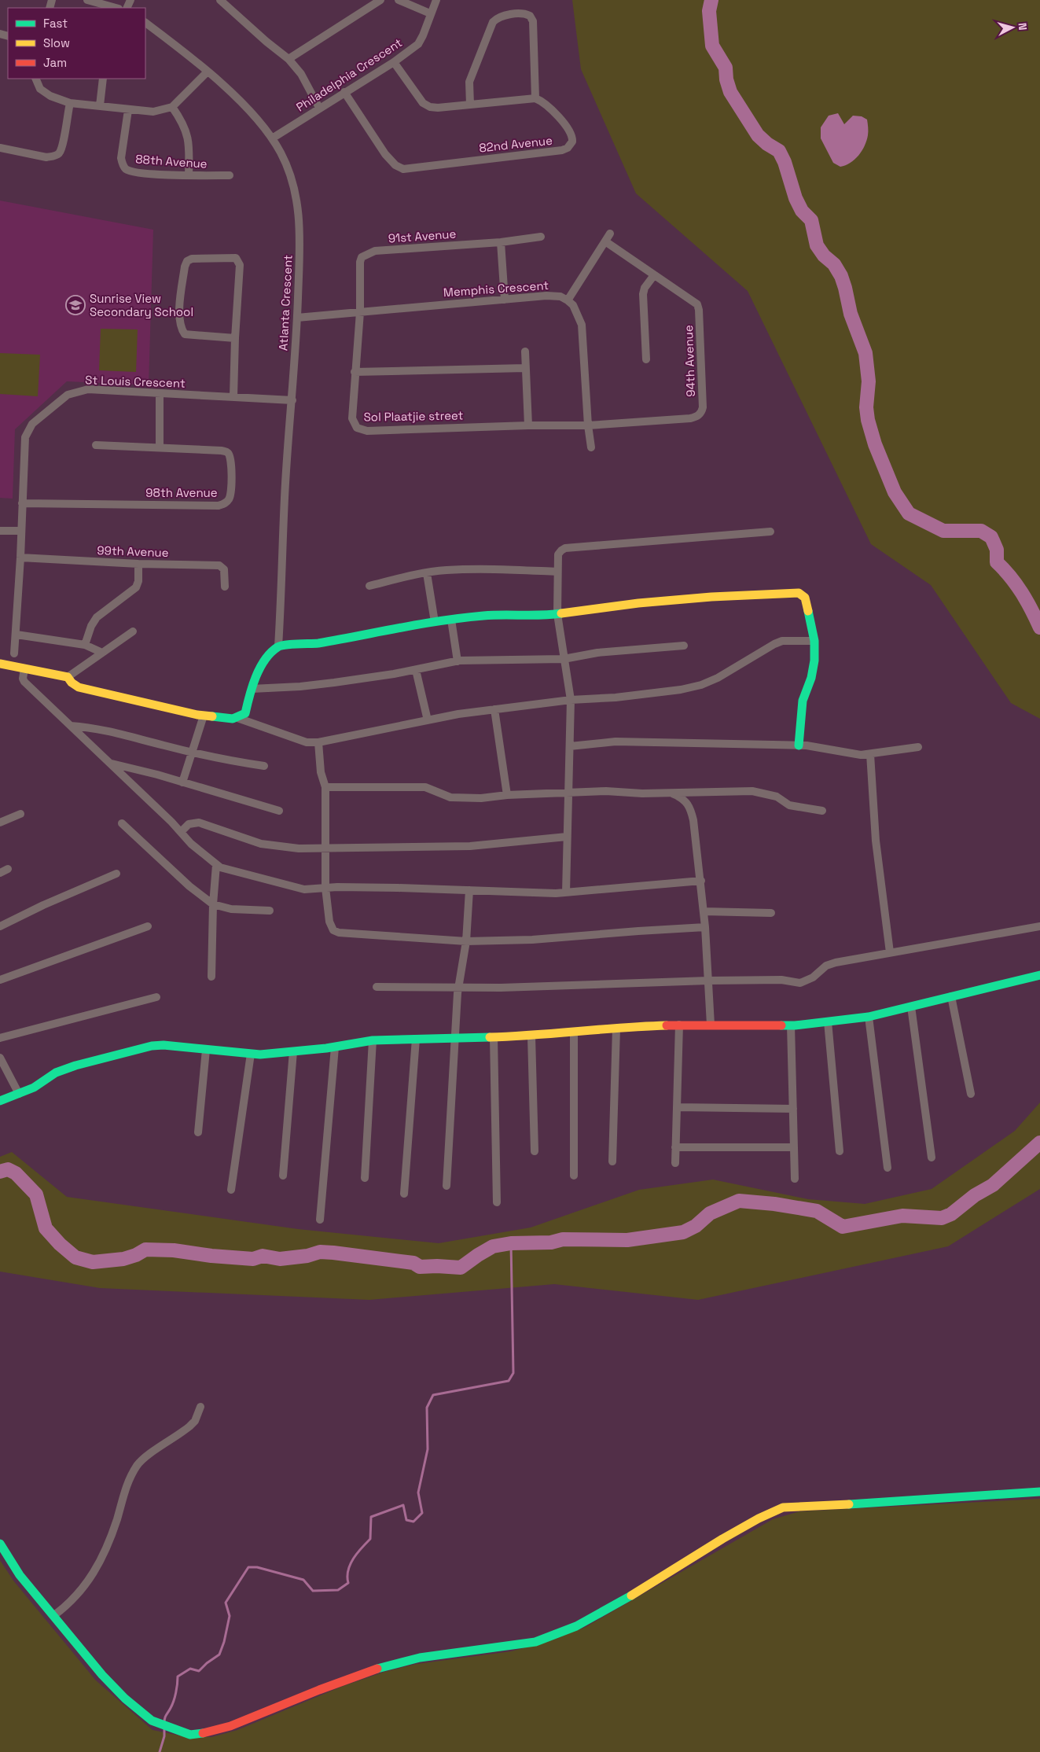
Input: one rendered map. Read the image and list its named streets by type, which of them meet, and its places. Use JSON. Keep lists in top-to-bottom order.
{
  "streets": {
    "street": [
      "Philadelphia Crescent",
      "82nd Avenue",
      "88th Avenue",
      "91st Avenue",
      "Memphis Crescent",
      "Atlanta Crescent",
      "94th Avenue",
      "St Louis Crescent",
      "Sol Plaatjie street",
      "98th Avenue",
      "99th Avenue"
    ]
  },
  "crossings": [
    ["Philadelphia Crescent", "82nd Avenue"],
    ["Philadelphia Crescent", "Atlanta Crescent"],
    ["91st Avenue", "Memphis Crescent"],
    ["91st Avenue", "Sol Plaatjie street"],
    ["Memphis Crescent", "Atlanta Crescent"],
    ["Memphis Crescent", "Sol Plaatjie street"],
    ["Atlanta Crescent", "St Louis Crescent"],
    ["94th Avenue", "Sol Plaatjie street"],
    ["St Louis Crescent", "98th Avenue"],
    ["St Louis Crescent", "99th Avenue"]
  ],
  "places": {
    "school or university": ["Sunrise View Secondary School"]
  },
  "legend": ["Fast", "Slow", "Jam"],
  "north": "right"
}
